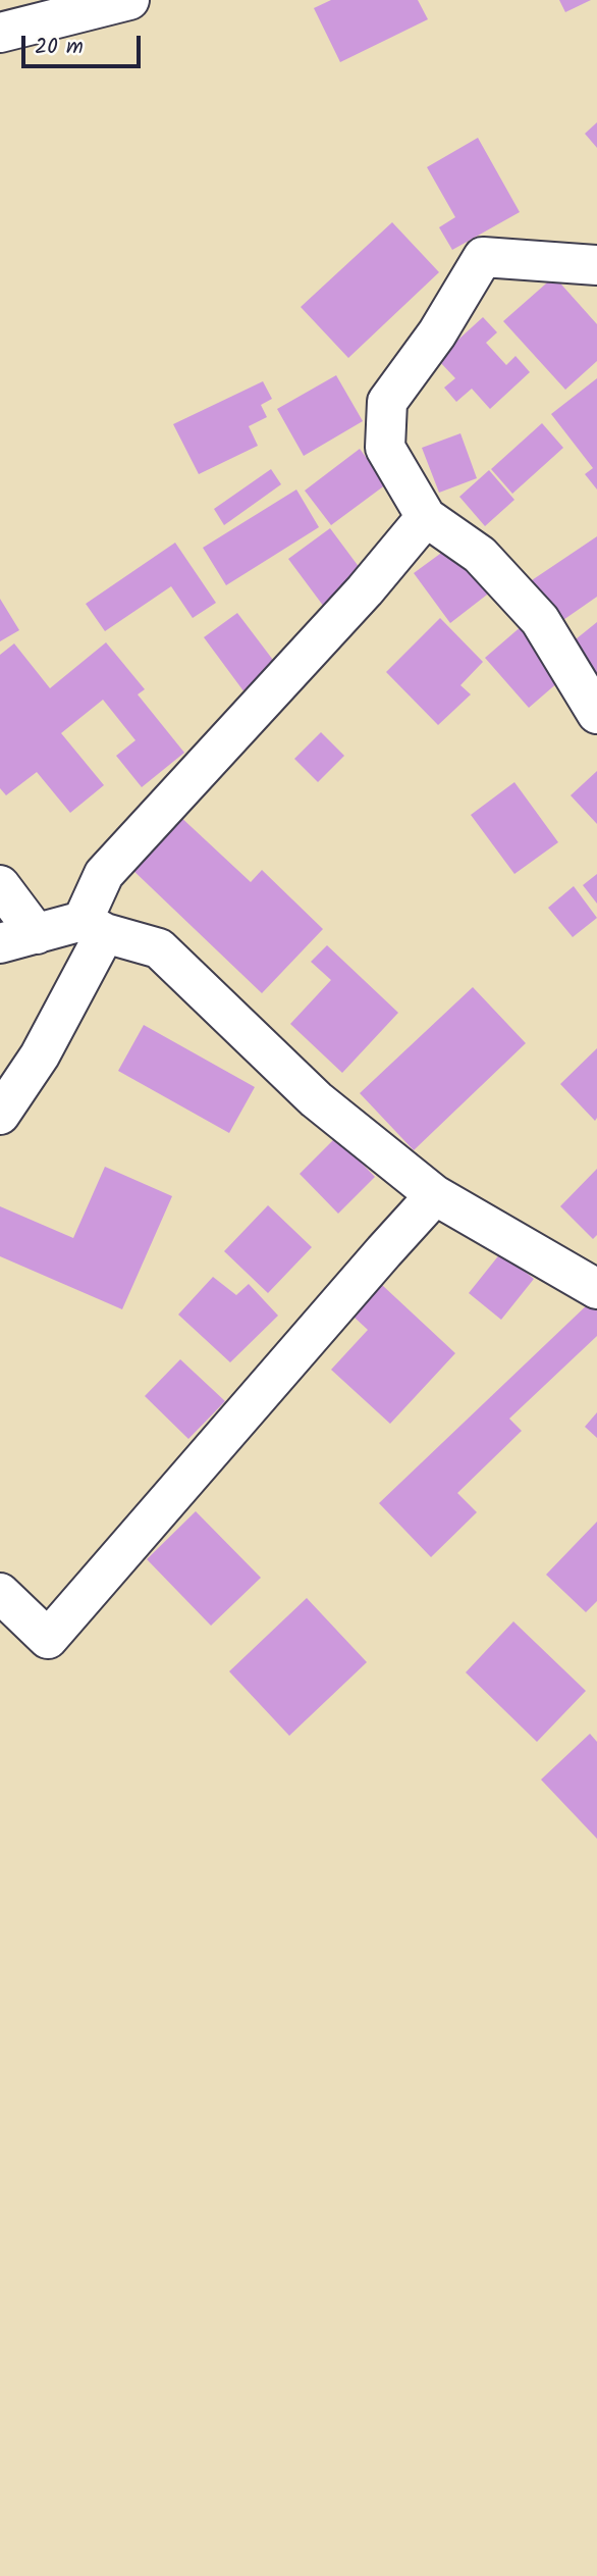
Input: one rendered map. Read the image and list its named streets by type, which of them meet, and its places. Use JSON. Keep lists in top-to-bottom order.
{
  "scale_bar": "20 m"
}
